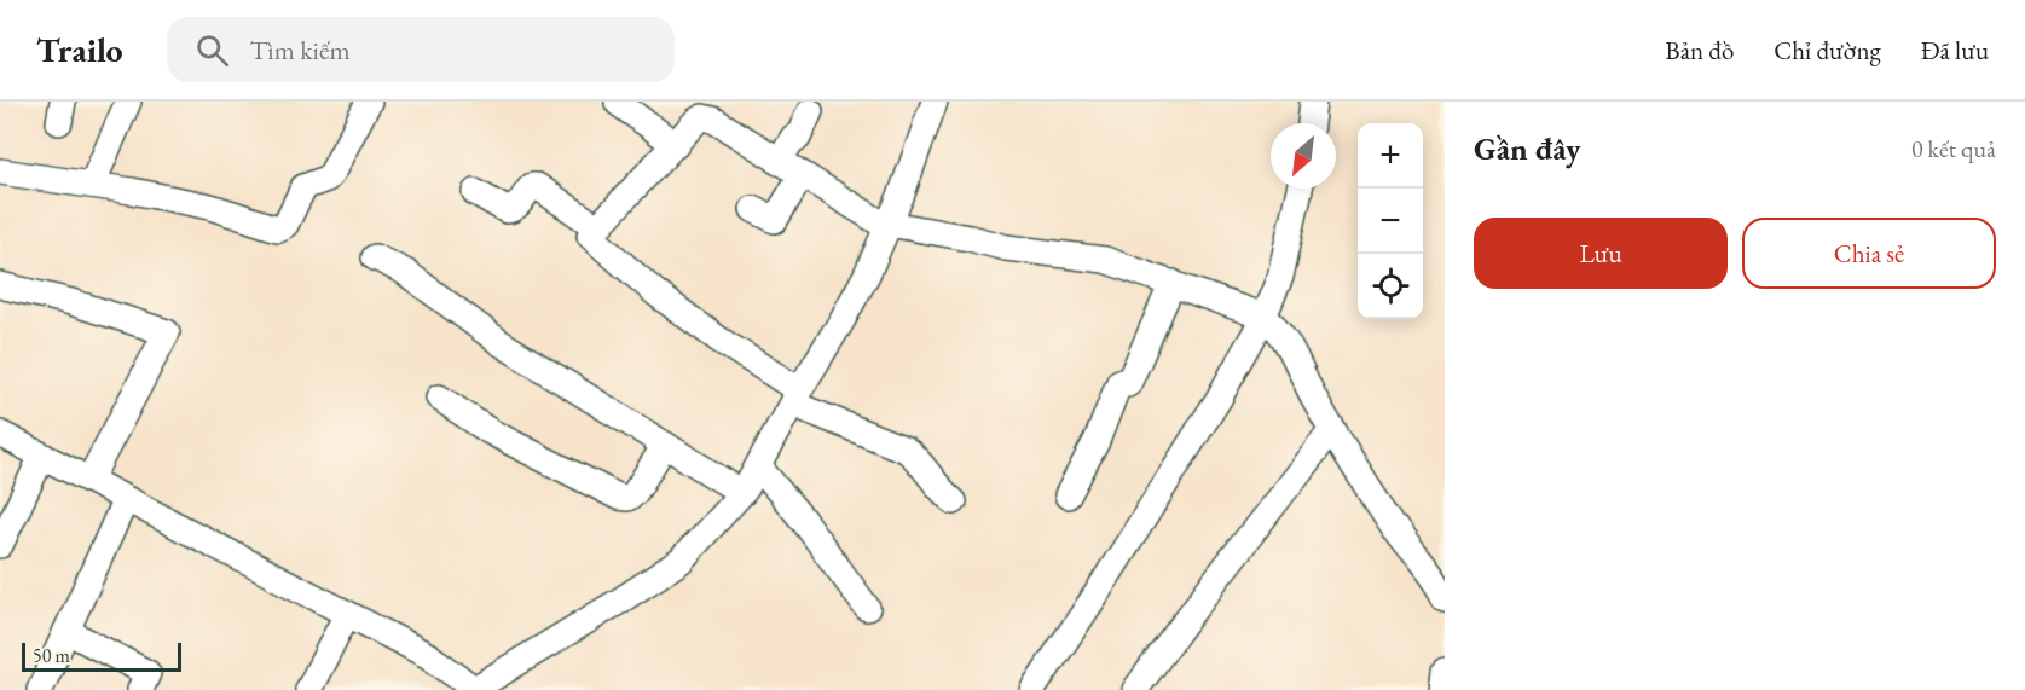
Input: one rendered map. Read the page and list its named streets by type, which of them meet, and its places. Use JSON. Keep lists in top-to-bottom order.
{
  "scale_bar": "50 m",
  "north": "bottom left",
  "page": {
    "header": "Trailo",
    "search": "Tìm kiếm",
    "nav": ["Bản đồ", "Chỉ đường", "Đã lưu"],
    "heading": ["Gần đây", "0 kết quả"],
    "map_buttons": ["+", "−"],
    "buttons": ["Lưu", "Chia sẻ"],
    "scale": "50 m"
  }
}
